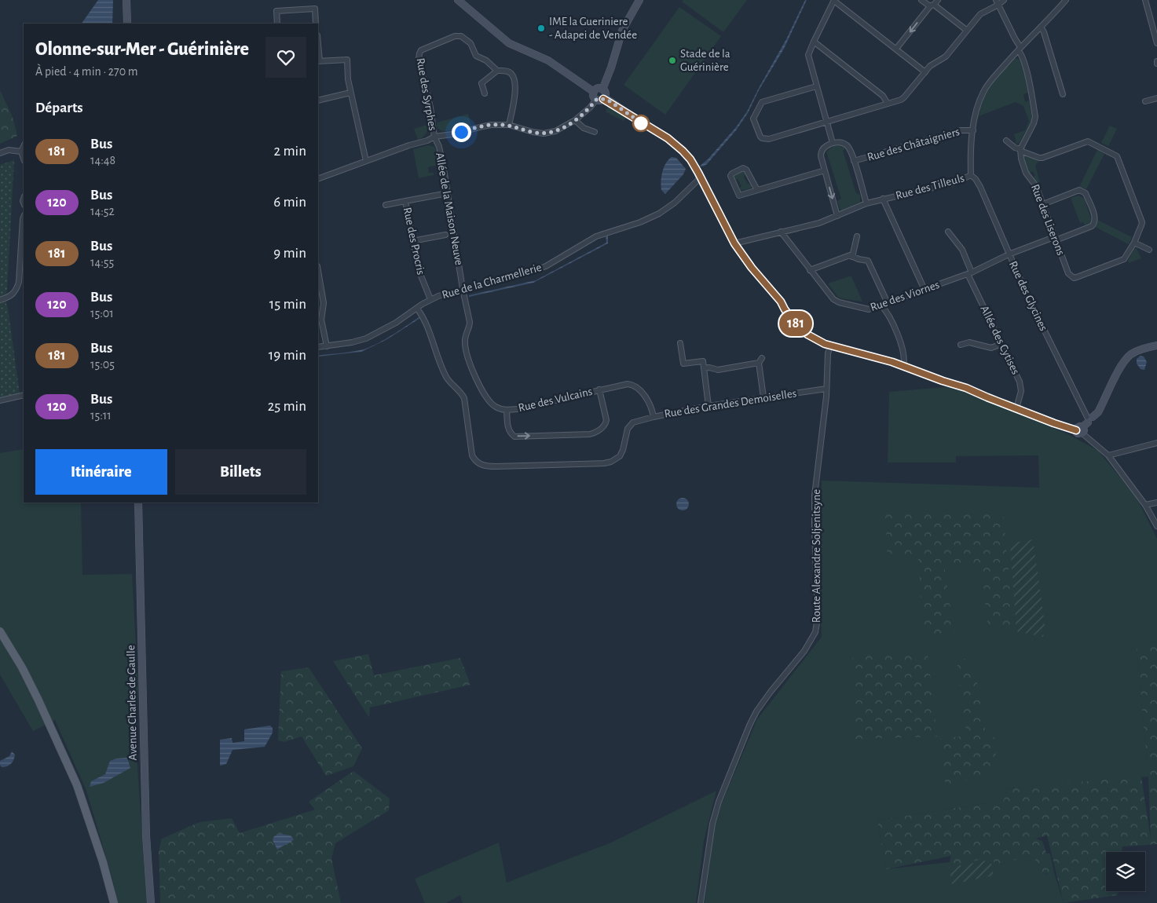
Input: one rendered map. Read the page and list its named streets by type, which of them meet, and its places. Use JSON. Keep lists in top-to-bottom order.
{
  "streets": {
    "street": [
      "Rue des Syrphes",
      "Rue des Châtaigniers",
      "Rue des Tilleuls",
      "Allée de la Maison Neuve",
      "Rue des Liserons",
      "Rue des Procris",
      "Rue de la Charmellerie",
      "Rue des Viornes",
      "Rue des Glycines",
      "Allée des Cytises",
      "Rue des Vulcains",
      "Rue des Grandes Demoiselles",
      "Route Alexandre Soljenitsyne",
      "Avenue Charles de Gaulle"
    ]
  },
  "crossings": [
    ["Rue des Syrphes", "Allée de la Maison Neuve"],
    ["Rue des Châtaigniers", "Rue des Tilleuls"],
    ["Rue des Tilleuls", "Rue des Viornes"],
    ["Rue des Tilleuls", "Rue des Glycines"],
    ["Allée de la Maison Neuve", "Rue des Procris"],
    ["Allée de la Maison Neuve", "Rue de la Charmellerie"],
    ["Allée de la Maison Neuve", "Rue des Vulcains"],
    ["Rue des Liserons", "Rue des Viornes"],
    ["Rue des Procris", "Rue de la Charmellerie"],
    ["Rue de la Charmellerie", "Rue des Vulcains"],
    ["Rue de la Charmellerie", "Rue des Grandes Demoiselles"],
    ["Rue des Viornes", "Rue des Glycines"],
    ["Rue des Viornes", "Allée des Cytises"],
    ["Rue des Vulcains", "Rue des Grandes Demoiselles"],
    ["Rue des Grandes Demoiselles", "Route Alexandre Soljenitsyne"]
  ],
  "places": ["IME la Gueriniere - Adapei de Vendée", "Stade de la Guérinière"],
  "lines": ["bus line 181"],
  "page": {
    "on_map": "181",
    "heading": [
      ["Olonne-sur-Mer - Guérinière", "À pied · 4 min · 270 m"],
      "Départs"
    ],
    "list": [
      {
        "mark": "181",
        "name": "Bus",
        "note": "14:48",
        "value": "2 min"
      },
      {
        "mark": "120",
        "name": "Bus",
        "note": "14:52",
        "value": "6 min"
      },
      {
        "mark": "181",
        "name": "Bus",
        "note": "14:55",
        "value": "9 min"
      },
      {
        "mark": "120",
        "name": "Bus",
        "note": "15:01",
        "value": "15 min"
      },
      {
        "mark": "181",
        "name": "Bus",
        "note": "15:05",
        "value": "19 min"
      },
      {
        "mark": "120",
        "name": "Bus",
        "note": "15:11",
        "value": "25 min"
      }
    ],
    "buttons": ["Itinéraire", "Billets"]
  }
}
